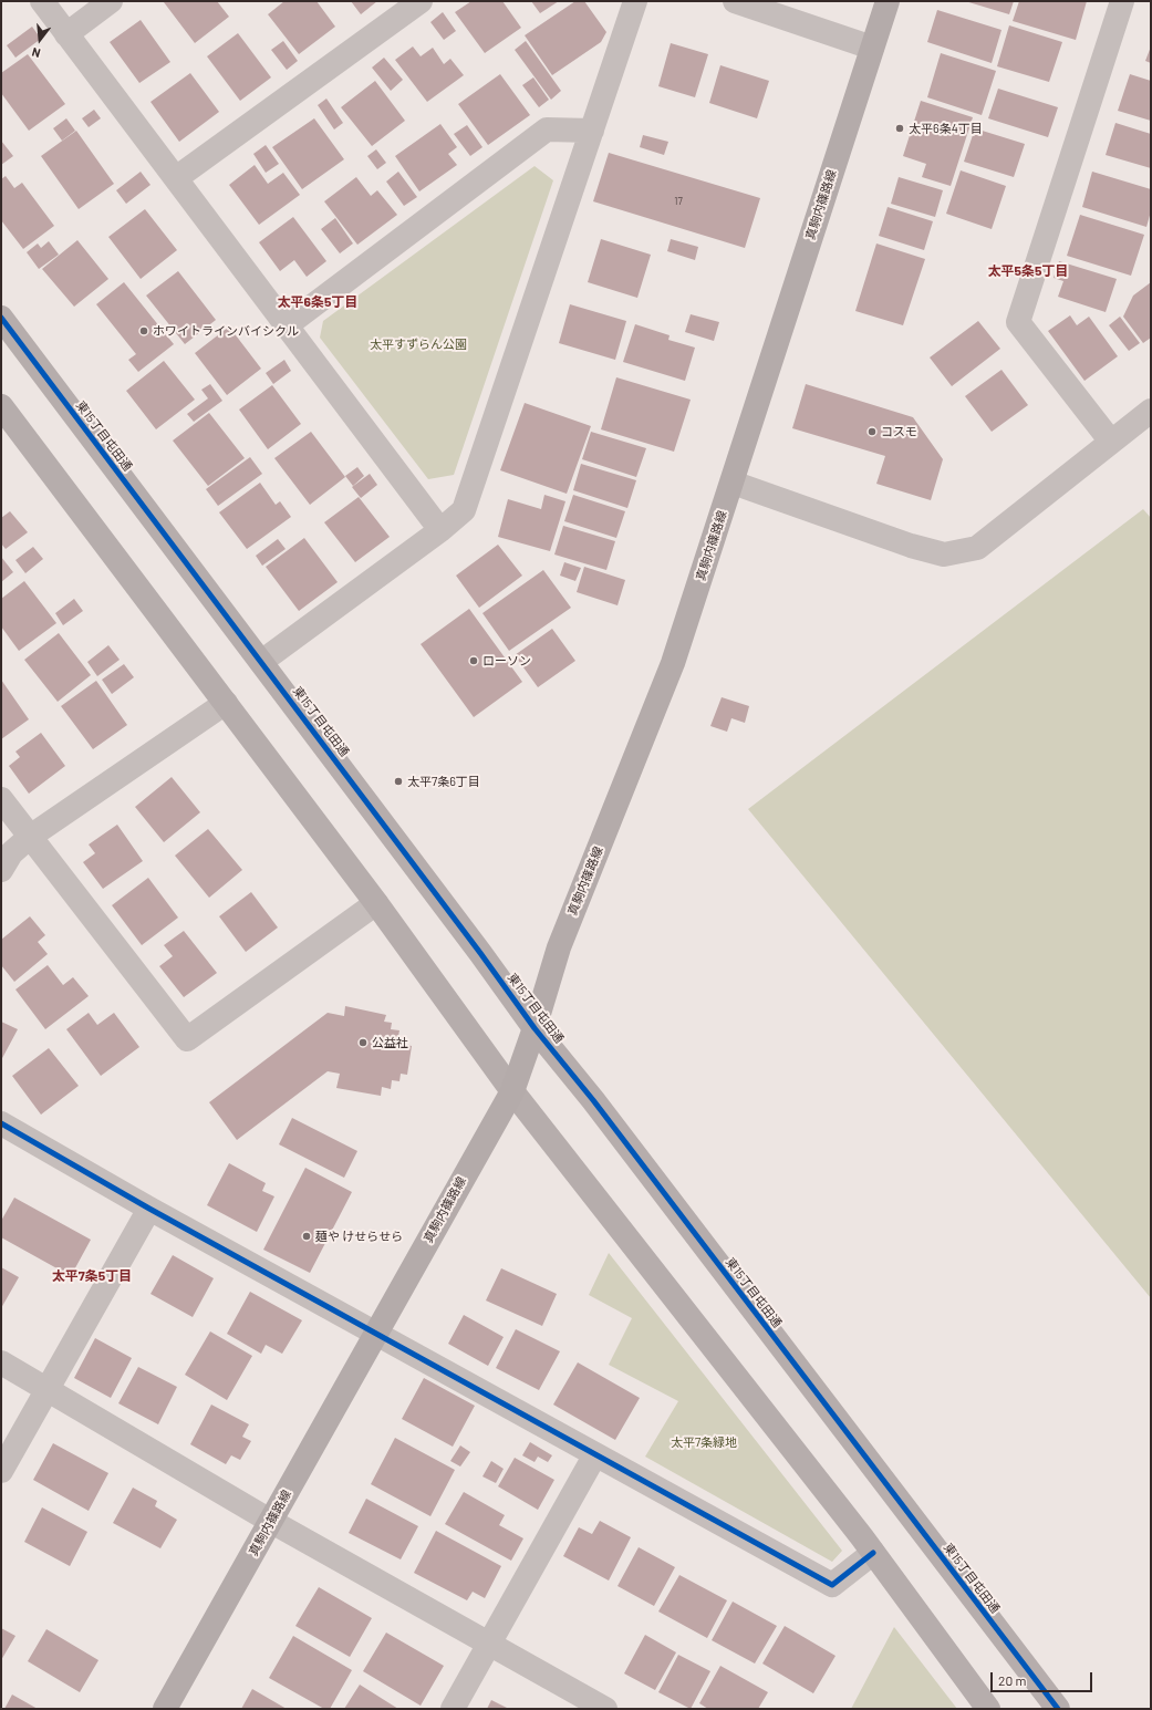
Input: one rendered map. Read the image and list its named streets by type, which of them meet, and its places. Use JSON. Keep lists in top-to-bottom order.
{
  "streets": {
    "main road": ["真駒内篠路線"],
    "street": ["東15丁目屯田通"]
  },
  "crossings": [
    ["真駒内篠路線", "東15丁目屯田通"]
  ],
  "districts": ["太平5条5丁目", "太平6条5丁目", "太平7条5丁目"],
  "parks": ["太平すずらん公園", "太平7条緑地"],
  "places": [
    "太平6条4丁目",
    "ホワイトラインバイシクル",
    "コスモ",
    "ローソン",
    "太平7条6丁目",
    "公益社",
    "麺や けせらせら"
  ],
  "house_numbers": ["17"],
  "scale_bar": "20 m",
  "north": "bottom"
}
